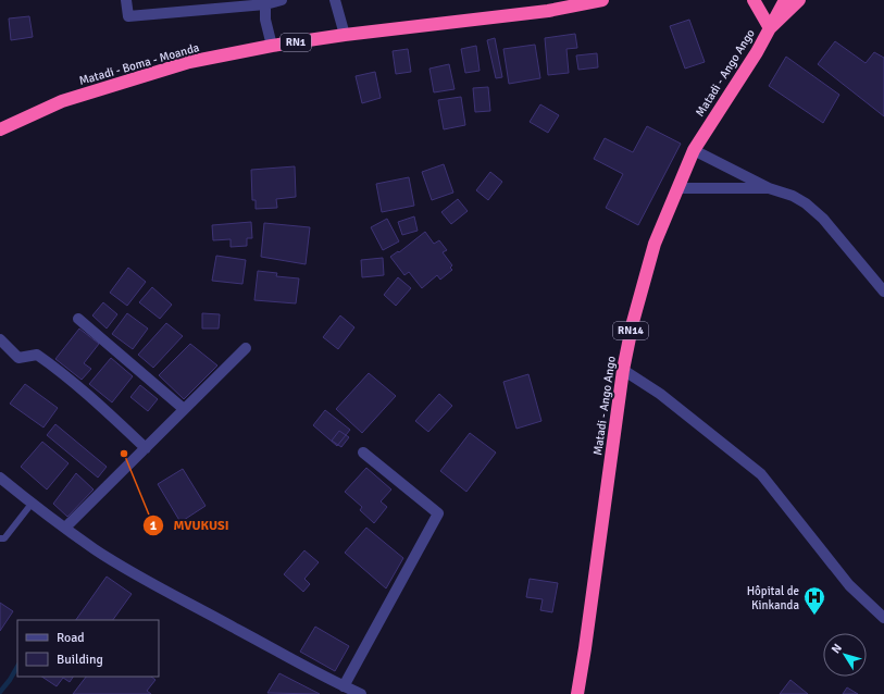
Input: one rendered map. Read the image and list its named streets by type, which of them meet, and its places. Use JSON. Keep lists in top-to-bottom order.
{
  "streets": {
    "highway": [
      "RN1",
      "Matadi - Boma - Moanda",
      "Matadi - Ango Ango",
      "RN14"
    ]
  },
  "places": {
    "other": ["MVUKUSI"],
    "hospital": ["Hôpital de Kinkanda"]
  },
  "legend": ["Road", "Building"],
  "north": "top left"
}
